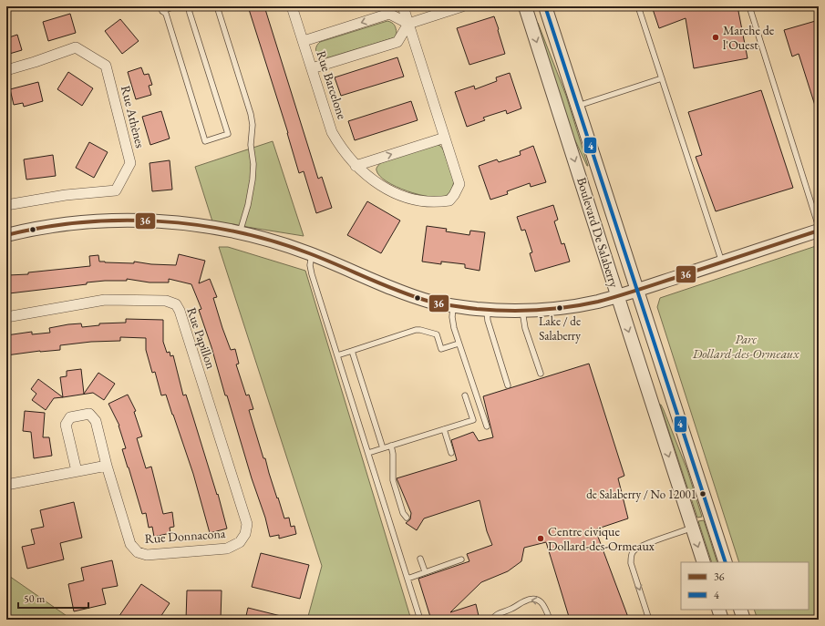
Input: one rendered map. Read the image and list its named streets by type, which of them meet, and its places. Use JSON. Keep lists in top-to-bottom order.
{
  "streets": {
    "street": [
      "Rue Barcelone",
      "Rue Athènes",
      "Boulevard De Salaberry",
      "Rue Papillon",
      "Rue Donnacona"
    ]
  },
  "crossings": [
    ["Rue Papillon", "Rue Donnacona"]
  ],
  "parks": ["Parc Dollard-des-Ormeaux"],
  "places": [
    "Marche de l'Ouest",
    "Lake / de Salaberry",
    "de Salaberry / No 12001",
    "Centre civique Dollard-des-Ormeaux"
  ],
  "lines": ["transit line 4", "transit line 36"],
  "legend": ["36", "4"],
  "scale_bar": "50 m"
}
